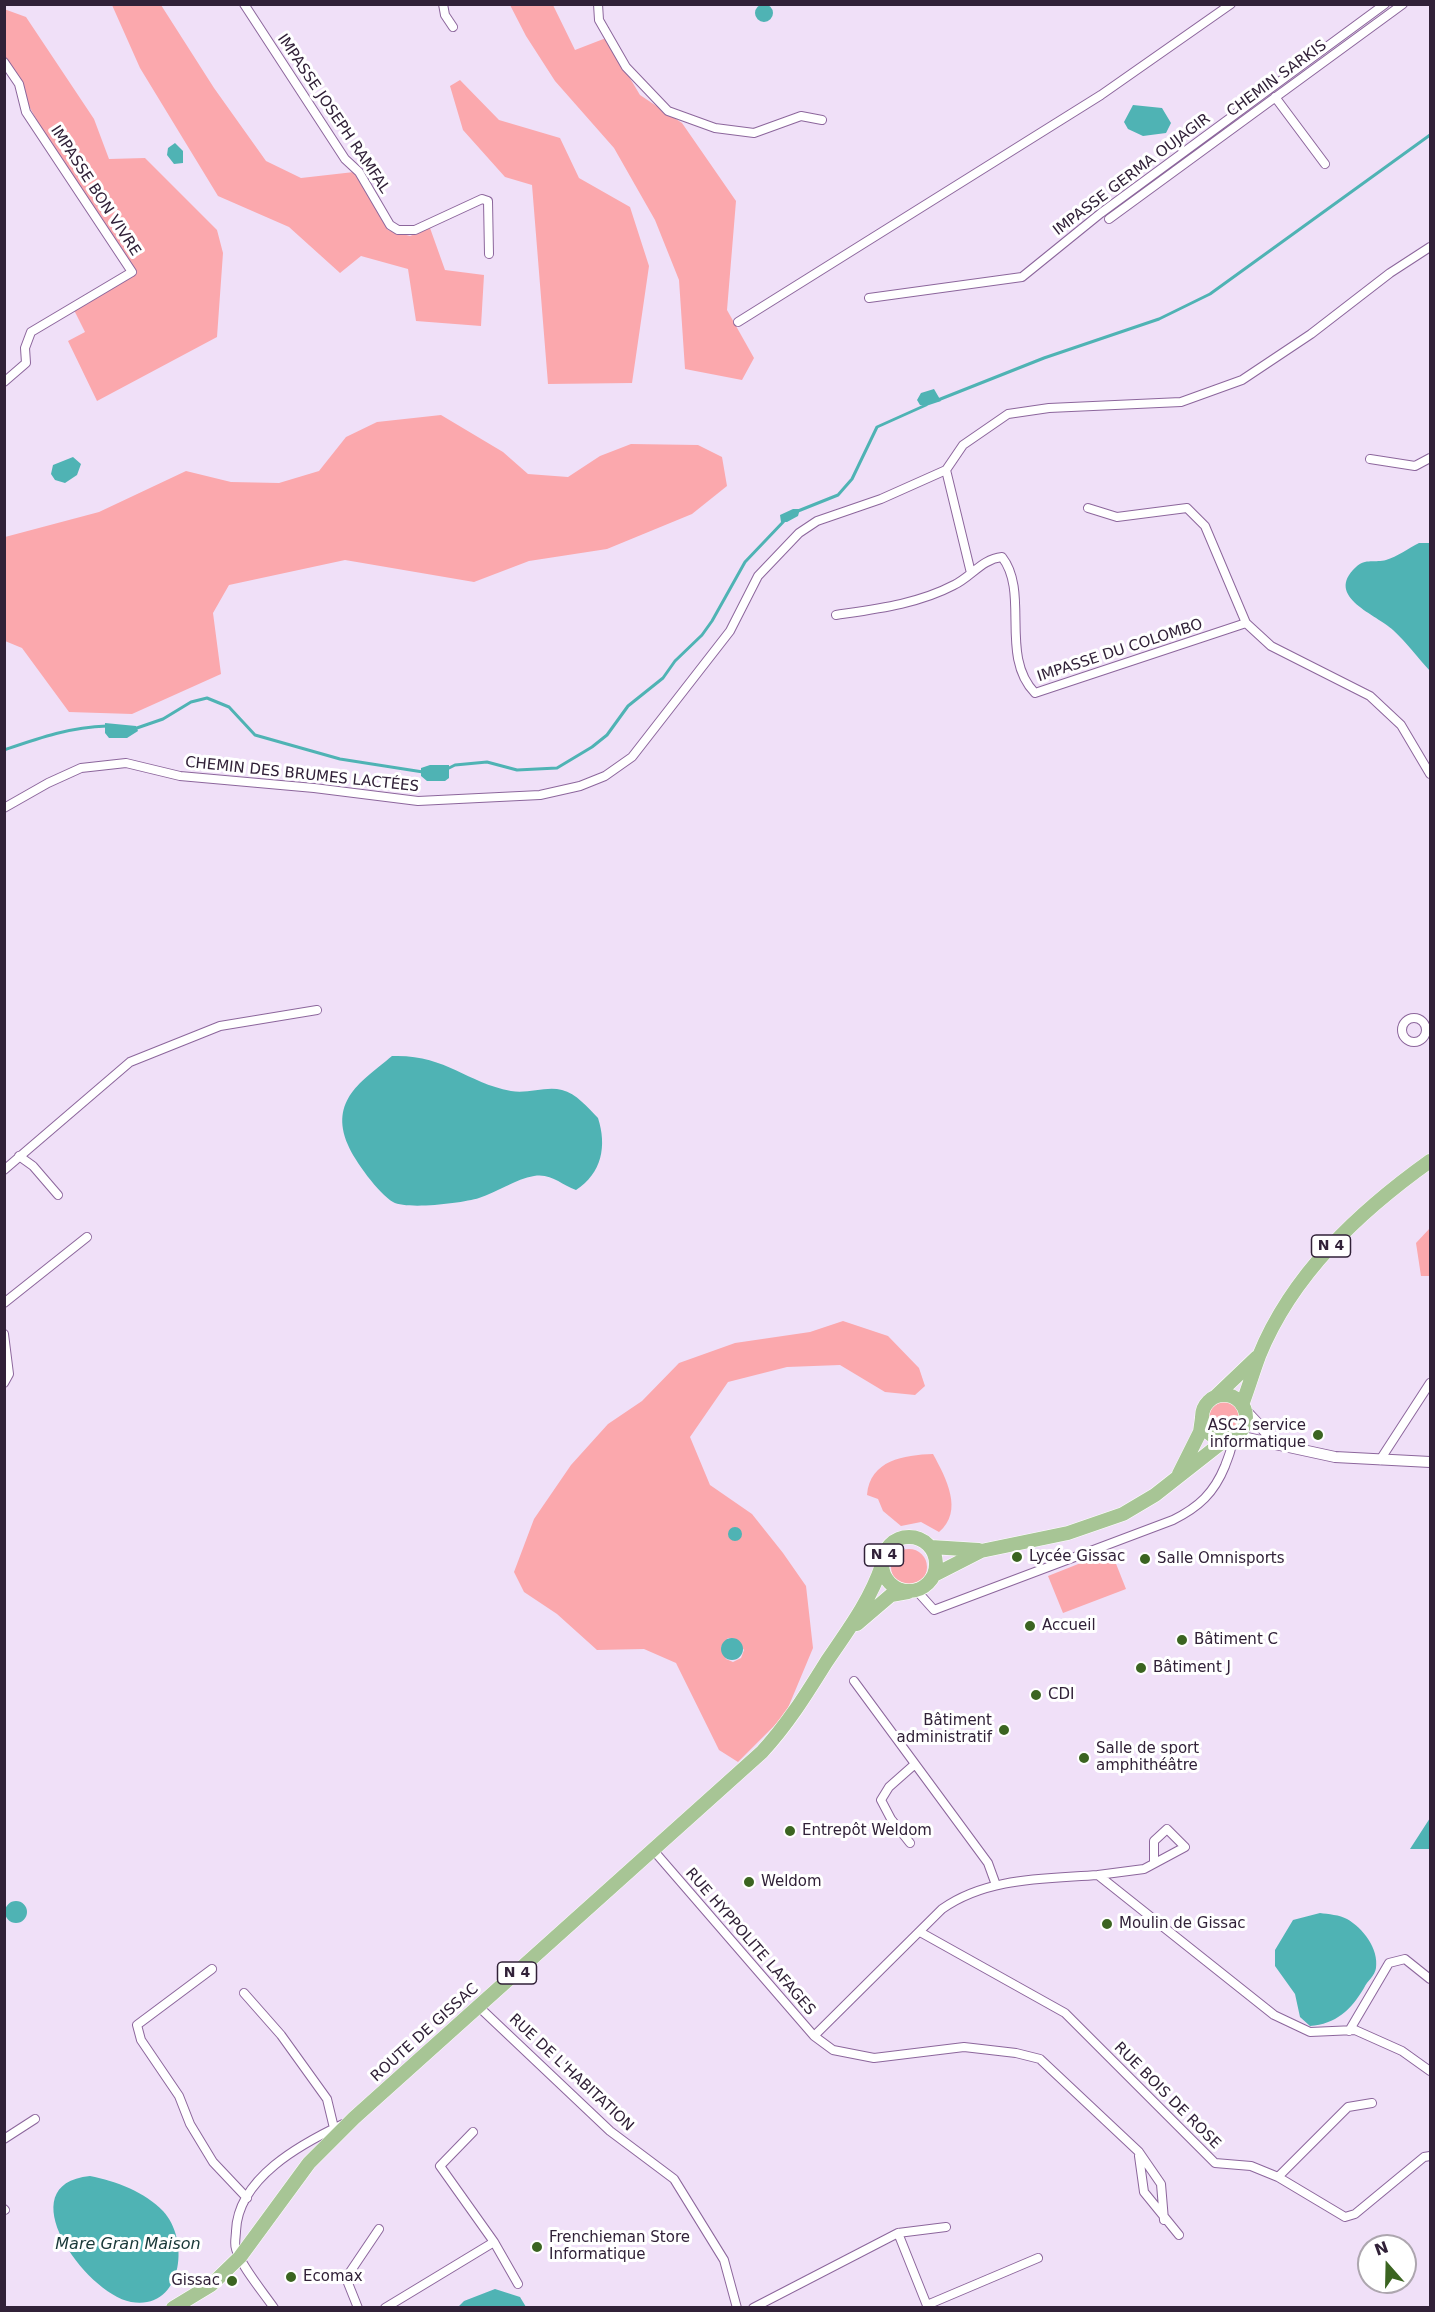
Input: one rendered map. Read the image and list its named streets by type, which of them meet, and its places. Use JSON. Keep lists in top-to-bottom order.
{
  "streets": {
    "main road": ["N 4", "ROUTE DE GISSAC"],
    "street": [
      "CHEMIN SARKIS",
      "IMPASSE JOSEPH RAMFAL",
      "IMPASSE GERMA OUJAGIR",
      "IMPASSE BON VIVRE",
      "IMPASSE DU COLOMBO",
      "CHEMIN DES BRUMES LACTÉES",
      "RUE HYPPOLITE LAFAGES",
      "RUE DE L'HABITATION",
      "RUE BOIS DE ROSE"
    ]
  },
  "crossings": [
    ["N 4", "ROUTE DE GISSAC"],
    ["RUE HYPPOLITE LAFAGES", "ROUTE DE GISSAC"],
    ["RUE HYPPOLITE LAFAGES", "RUE BOIS DE ROSE"],
    ["ROUTE DE GISSAC", "RUE DE L'HABITATION"]
  ],
  "water": ["Mare Gran Maison"],
  "places": [
    "ASC2 service informatique",
    "Lycée Gissac",
    "Salle Omnisports",
    "Accueil",
    "Bâtiment C",
    "Bâtiment J",
    "CDI",
    "Bâtiment administratif",
    "Salle de sport amphithéâtre",
    "Entrepôt Weldom",
    "Weldom",
    "Moulin de Gissac",
    "Frenchieman Store Informatique",
    "Ecomax",
    "Gissac"
  ],
  "north": "top"
}
